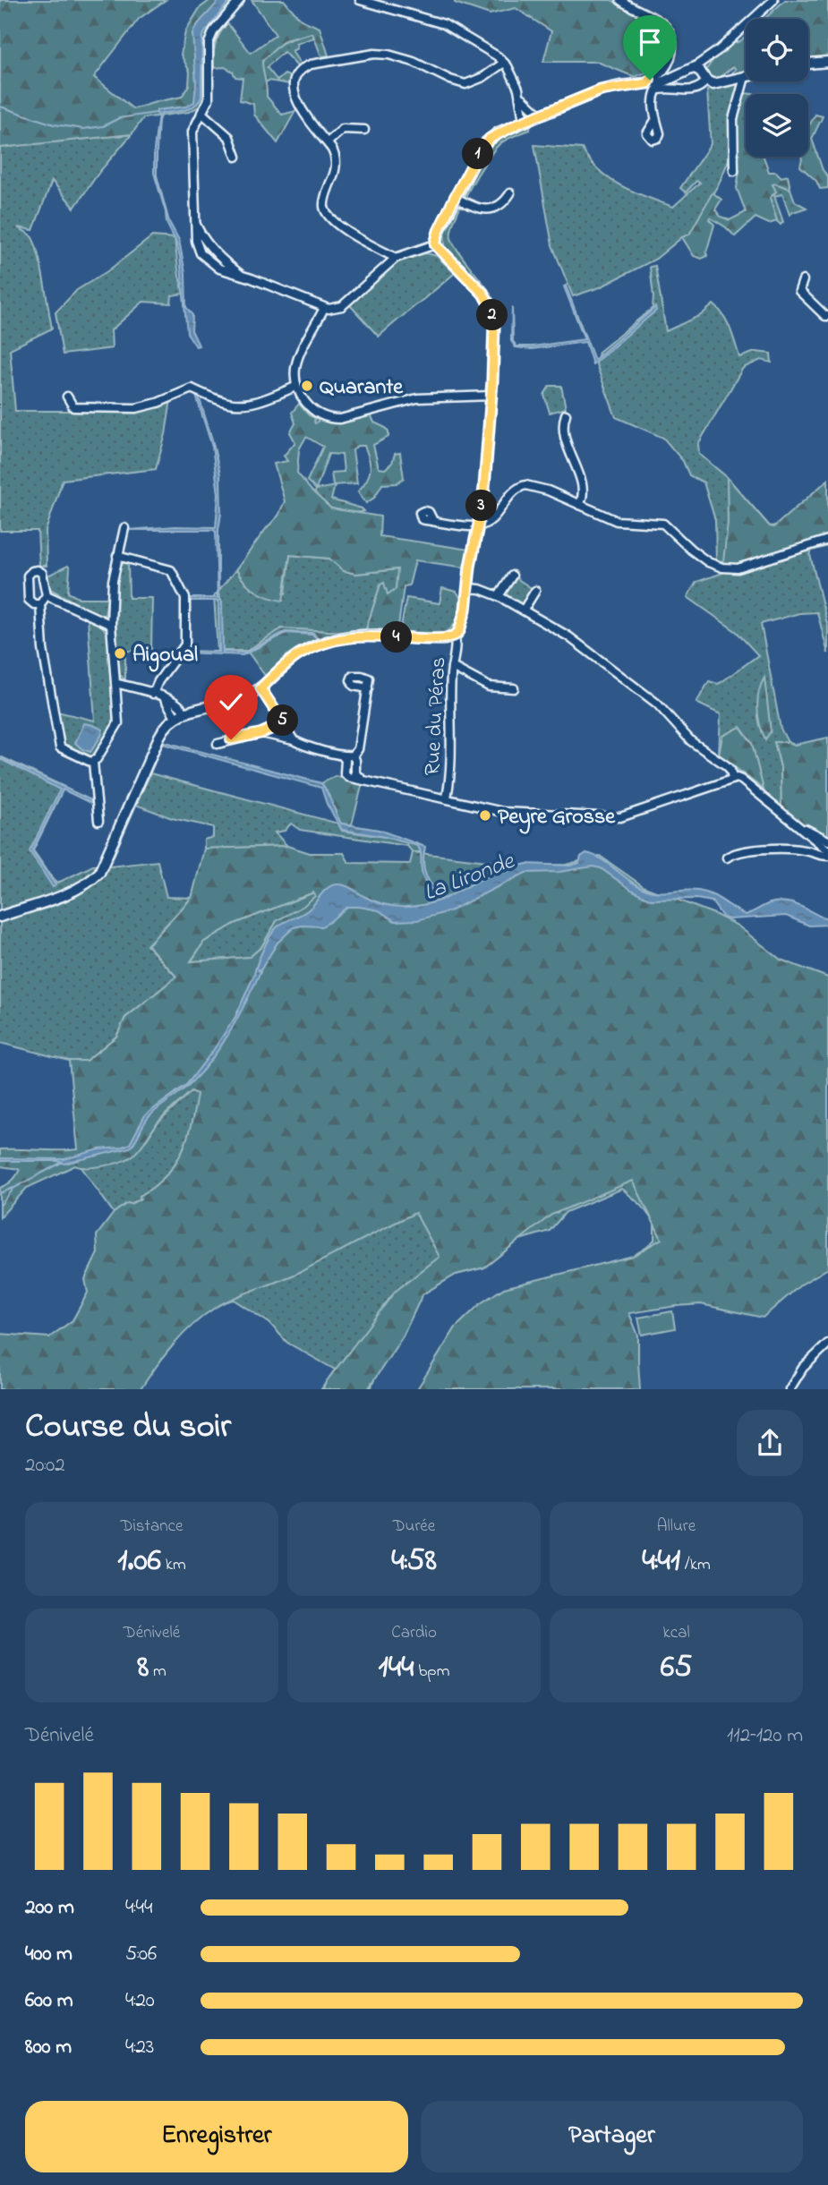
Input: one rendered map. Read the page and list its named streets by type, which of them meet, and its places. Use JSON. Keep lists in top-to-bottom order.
{
  "streets": {
    "street": ["Rue du Péras"]
  },
  "water": ["La Lironde"],
  "places": ["Quarante", "Aigoual", "Peyre Grosse"],
  "page": {
    "pins": [
      "1",
      "2",
      "3",
      "4",
      "5"
    ],
    "heading": ["Course du soir", "20:02"],
    "stats": [
      ["Distance", "1.06 km"],
      ["Durée", "4:58"],
      ["Allure", "4:41 /km"],
      ["Dénivelé", "8 m"],
      ["Cardio", "144 bpm"],
      ["kcal", "65"]
    ],
    "chart": ["Dénivelé", "112–120 m"],
    "list": [
      {
        "name": "200 m",
        "note": "4:44"
      },
      {
        "name": "400 m",
        "note": "5:06"
      },
      {
        "name": "600 m",
        "note": "4:20"
      },
      {
        "name": "800 m",
        "note": "4:23"
      }
    ],
    "buttons": ["Enregistrer", "Partager"]
  }
}
